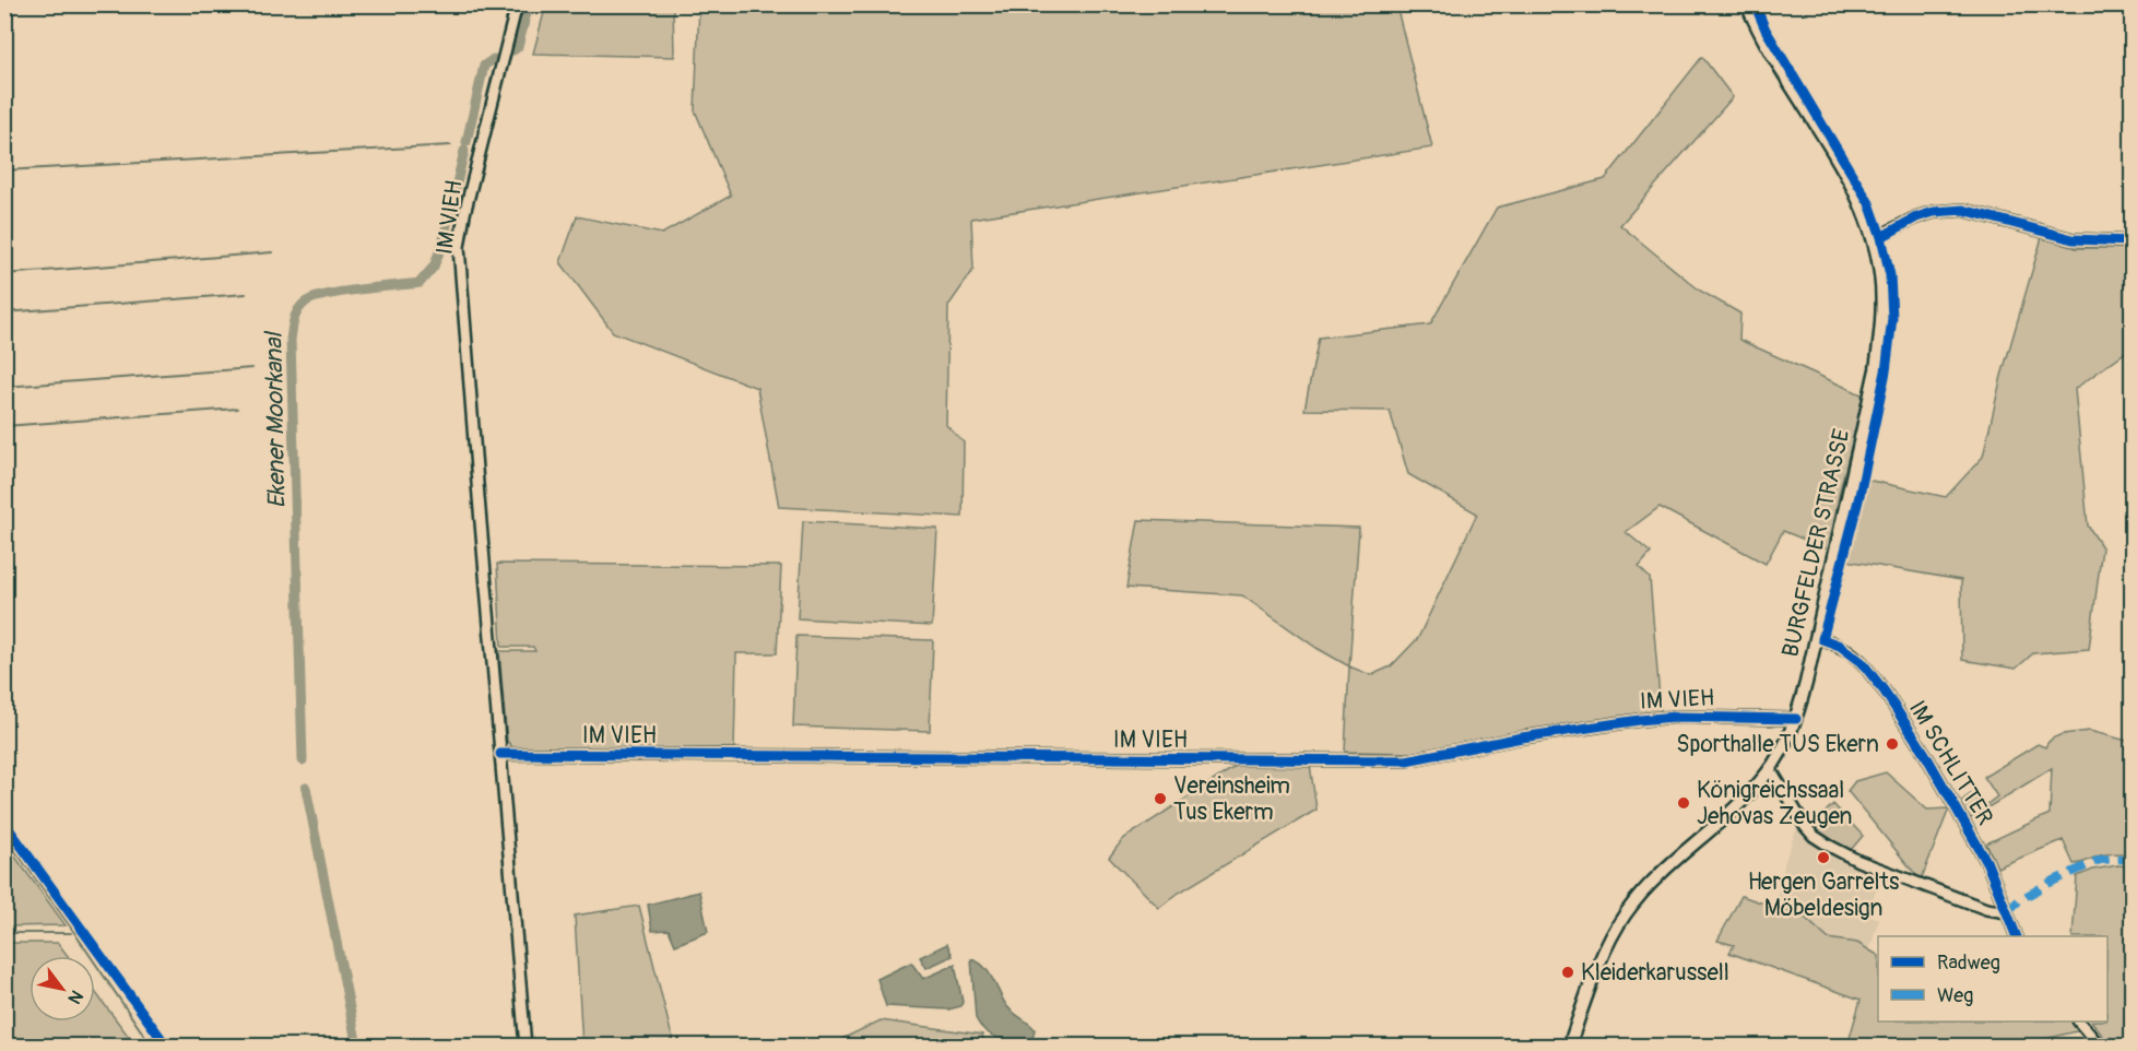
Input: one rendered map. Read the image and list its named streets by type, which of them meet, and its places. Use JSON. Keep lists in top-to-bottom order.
{
  "streets": {
    "street": ["IM VIEH", "BURGFELDER STRASSE", "IM SCHLITTER"]
  },
  "crossings": [
    ["IM VIEH", "BURGFELDER STRASSE"],
    ["BURGFELDER STRASSE", "IM SCHLITTER"]
  ],
  "water": ["Ekener Moorkanal"],
  "places": [
    "Sporthalle TUS Ekern",
    "Vereinsheim Tus Ekerm",
    "Königreichssaal Jehovas Zeugen",
    "Hergen Garrelts Möbeldesign",
    "Kleiderkarussell"
  ],
  "legend": ["Radweg", "Weg"],
  "north": "bottom right"
}
